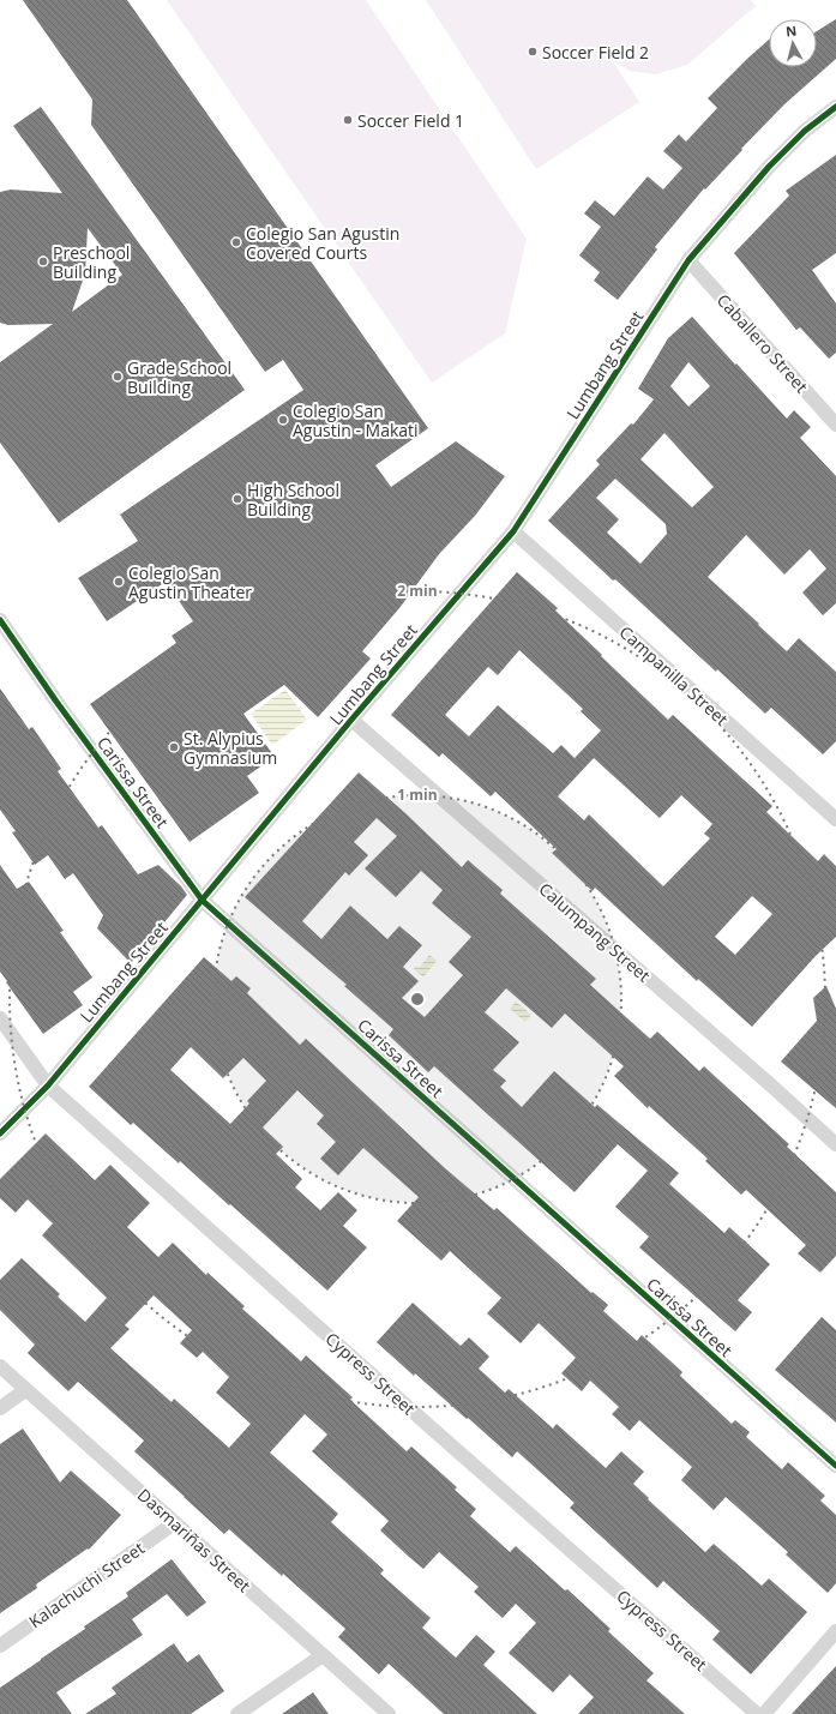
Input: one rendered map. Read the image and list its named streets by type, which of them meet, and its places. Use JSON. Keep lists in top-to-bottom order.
{
  "streets": {
    "street": [
      "Caballero Street",
      "Lumbang Street",
      "Campanilla Street",
      "Carissa Street",
      "Calumpang Street",
      "Cypress Street",
      "Dasmariñas Street",
      "Kalachuchi Street"
    ]
  },
  "crossings": [
    ["Caballero Street", "Lumbang Street"],
    ["Lumbang Street", "Campanilla Street"],
    ["Lumbang Street", "Carissa Street"],
    ["Lumbang Street", "Calumpang Street"],
    ["Lumbang Street", "Cypress Street"],
    ["Dasmariñas Street", "Kalachuchi Street"]
  ],
  "places": [
    "Soccer Field 2",
    "Soccer Field 1",
    "Colegio San Agustin Covered Courts",
    "Preschool Building",
    "Grade School Building",
    "Colegio San Agustin - Makati",
    "High School Building",
    "Colegio San Agustin Theater",
    "St. Alypius Gymnasium"
  ],
  "north": "top",
  "rings": ["2 min", "1 min"]
}
